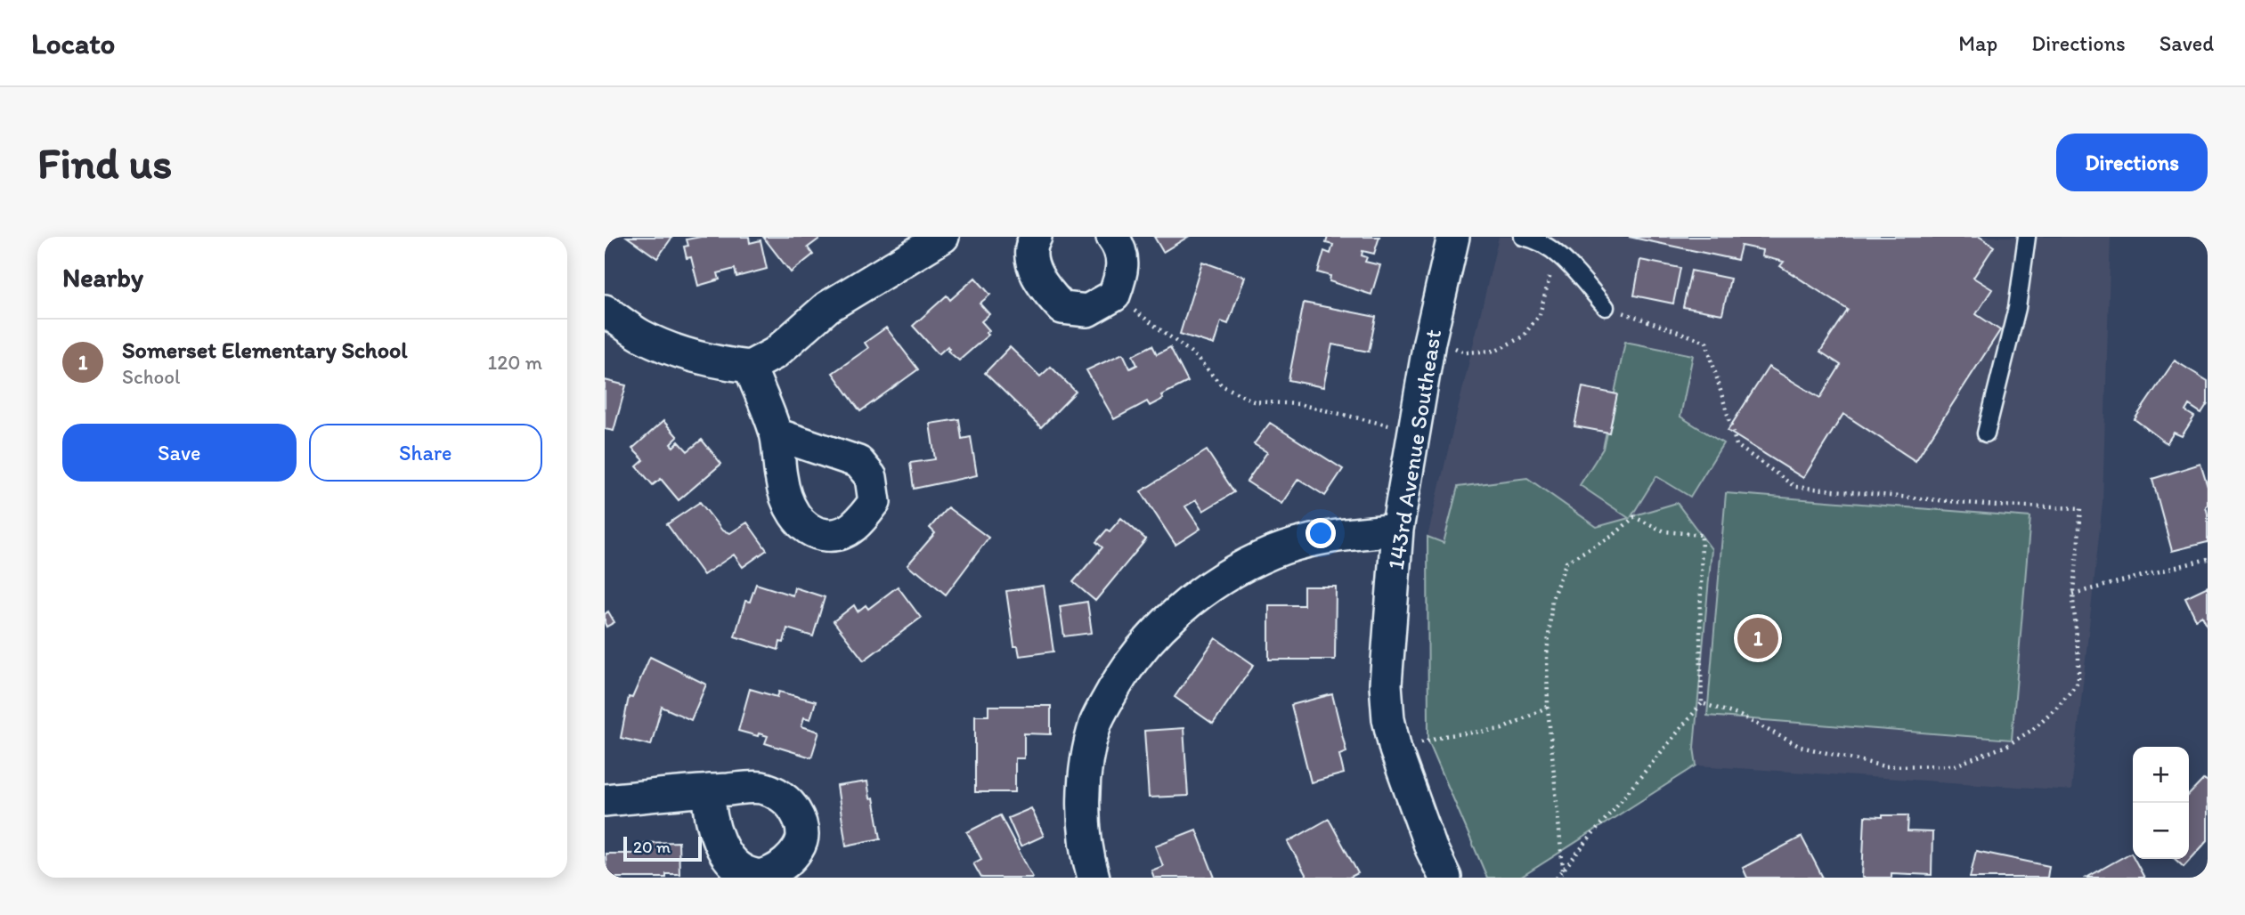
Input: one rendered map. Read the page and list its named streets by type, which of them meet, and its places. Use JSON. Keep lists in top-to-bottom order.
{
  "streets": {
    "street": ["143rd Avenue Southeast"]
  },
  "scale_bar": "20 m",
  "page": {
    "header": "Locato",
    "nav": ["Map", "Directions", "Saved"],
    "buttons": [
      "Directions",
      ["Save", "Share"]
    ],
    "title": "Find us",
    "heading": "Nearby",
    "list": [
      {
        "mark": "1",
        "name": "Somerset Elementary School",
        "note": "School",
        "value": "120 m"
      }
    ],
    "pins": "1",
    "map_buttons": ["+", "−"],
    "scale": "20 m"
  }
}
